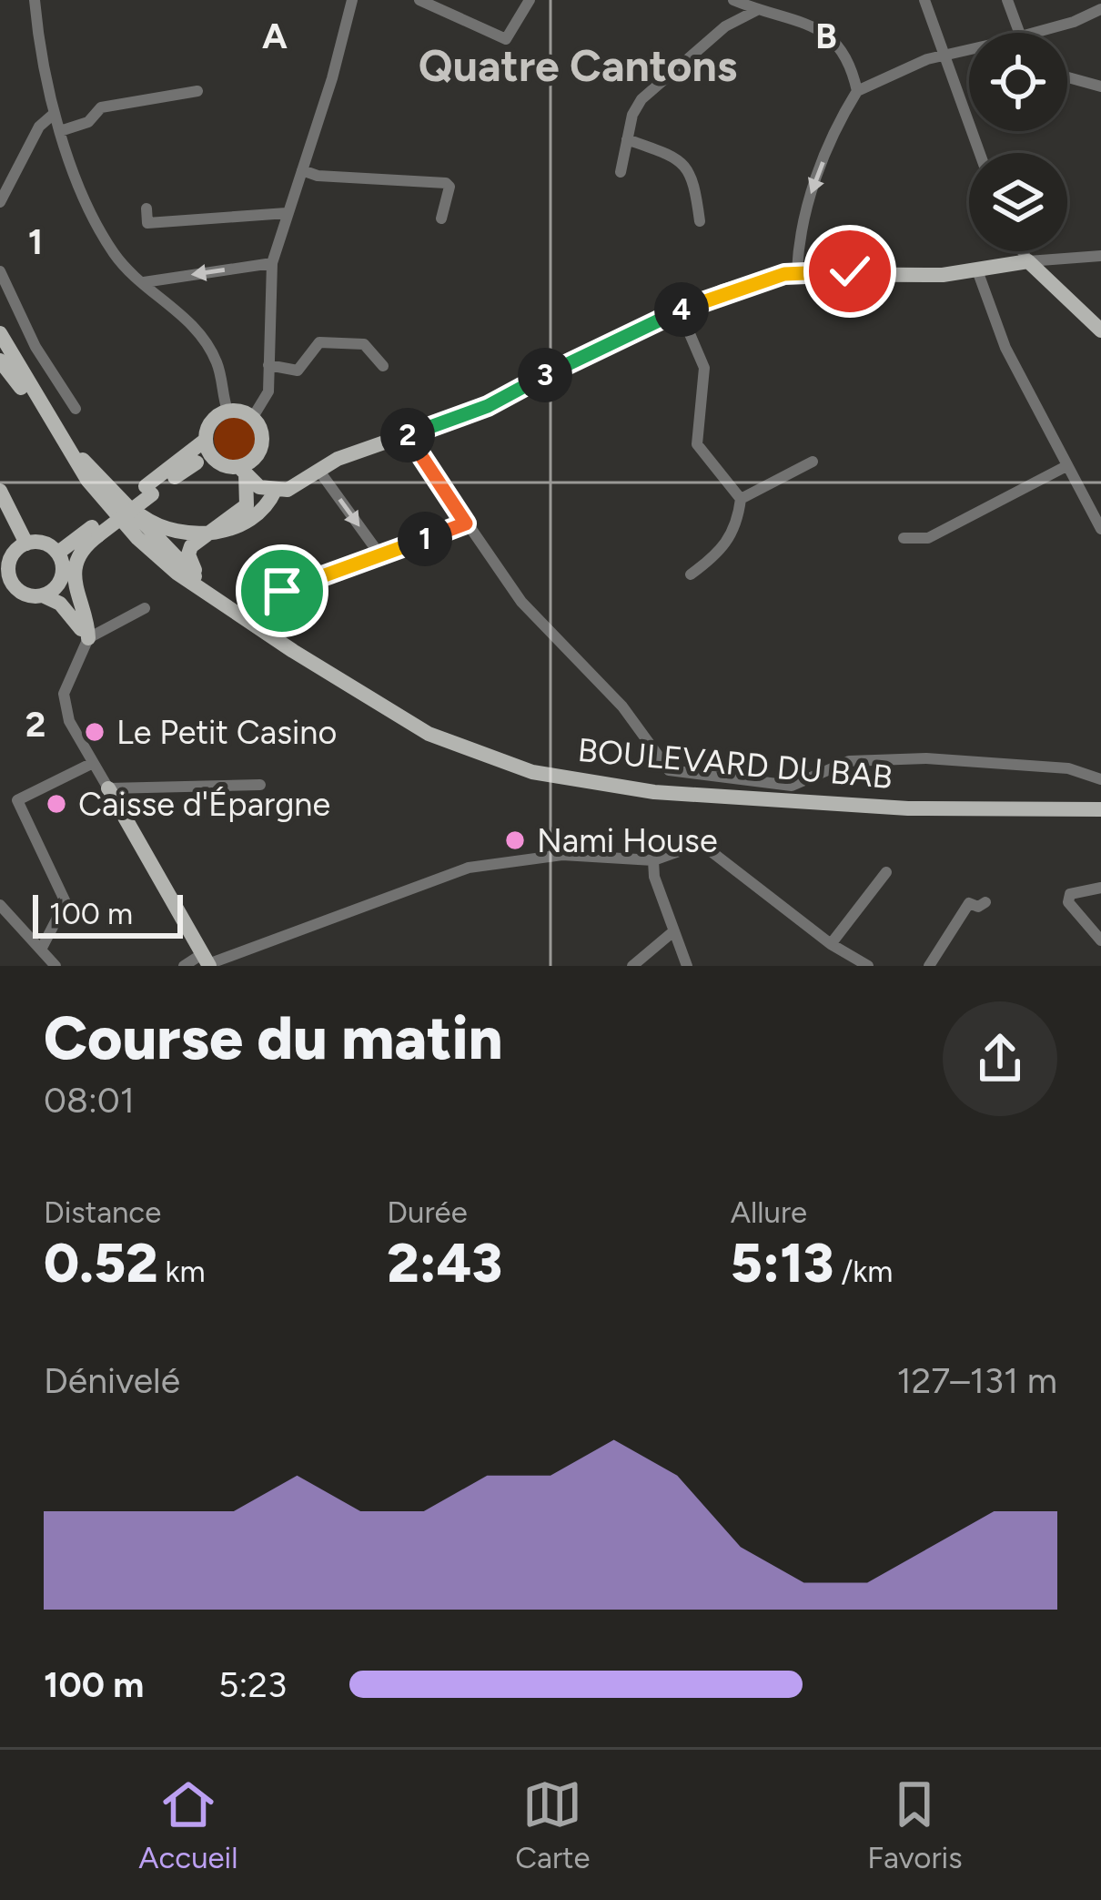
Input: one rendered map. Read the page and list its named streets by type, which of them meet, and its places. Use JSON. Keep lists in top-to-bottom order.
{
  "streets": {
    "main road": ["BOULEVARD DU BAB"]
  },
  "districts": ["Quatre Cantons"],
  "places": ["Le Petit Casino", "Caisse d'Épargne", "Nami House"],
  "scale_bar": "100 m",
  "page": {
    "pins": [
      "4",
      "3",
      "2",
      "1"
    ],
    "scale": "100 m",
    "heading": ["Course du matin", "08:01"],
    "stats": [
      ["Distance", "0.52 km"],
      ["Durée", "2:43"],
      ["Allure", "5:13 /km"]
    ],
    "chart": ["Dénivelé", "127–131 m"],
    "list": [
      {
        "name": "100 m",
        "note": "5:23"
      }
    ],
    "tabs": ["Accueil", "Carte", "Favoris"]
  },
  "grid": {
    "columns": ["A", "B"],
    "rows": ["1", "2"]
  }
}
